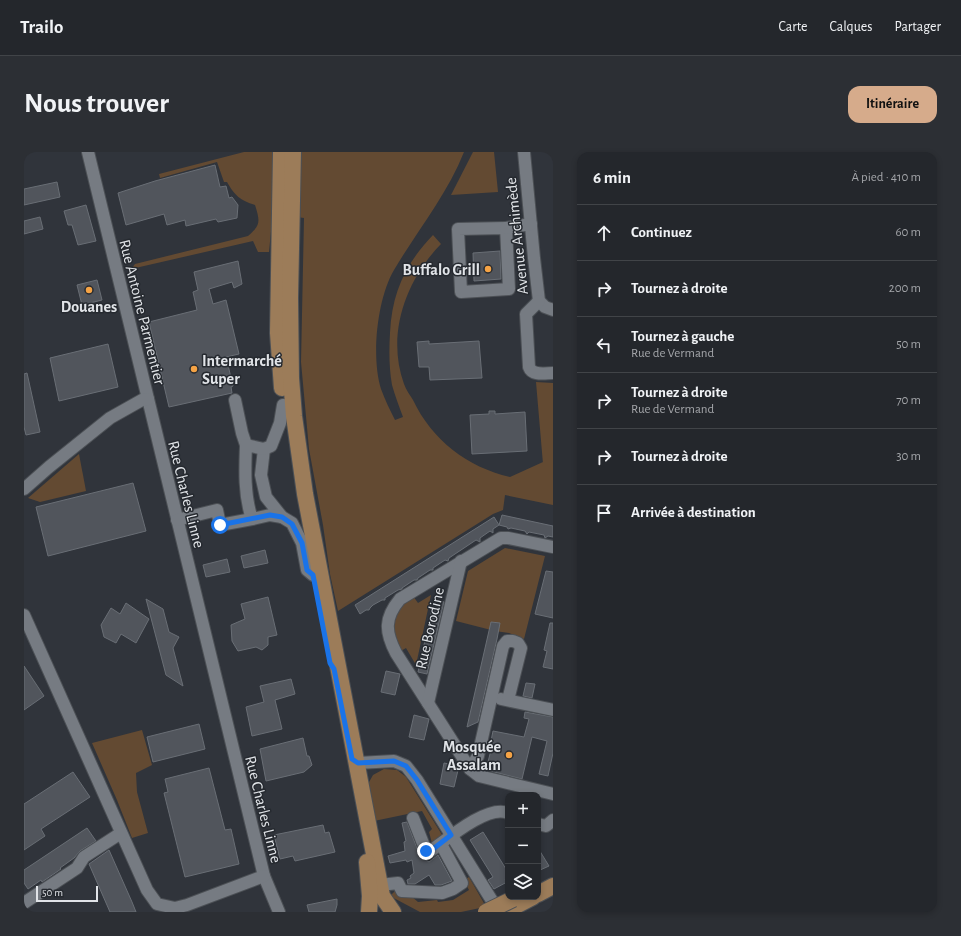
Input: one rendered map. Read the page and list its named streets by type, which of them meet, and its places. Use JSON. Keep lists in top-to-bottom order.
{
  "streets": {
    "street": [
      "Avenue Archimède",
      "Rue Antoine Parmentier",
      "Rue Charles Linne",
      "Rue Borodine"
    ]
  },
  "crossings": [
    ["Rue Antoine Parmentier", "Rue Charles Linne"]
  ],
  "places": [
    "Buffalo Grill",
    "Douanes",
    "Intermarché Super",
    "Mosquée Assalam"
  ],
  "scale_bar": "50 m",
  "page": {
    "header": "Trailo",
    "nav": ["Carte", "Calques", "Partager"],
    "buttons": "Itinéraire",
    "title": "Nous trouver",
    "heading": ["6 min", "À pied · 410 m"],
    "list": [
      ["Continuez", "60 m"],
      ["Tournez à droite", "200 m"],
      ["Tournez à gauche", "Rue de Vermand", "50 m"],
      ["Tournez à droite", "Rue de Vermand", "70 m"],
      ["Tournez à droite", "30 m"],
      "Arrivée à destination"
    ],
    "map_buttons": ["+", "−"],
    "scale": "50 m"
  }
}
